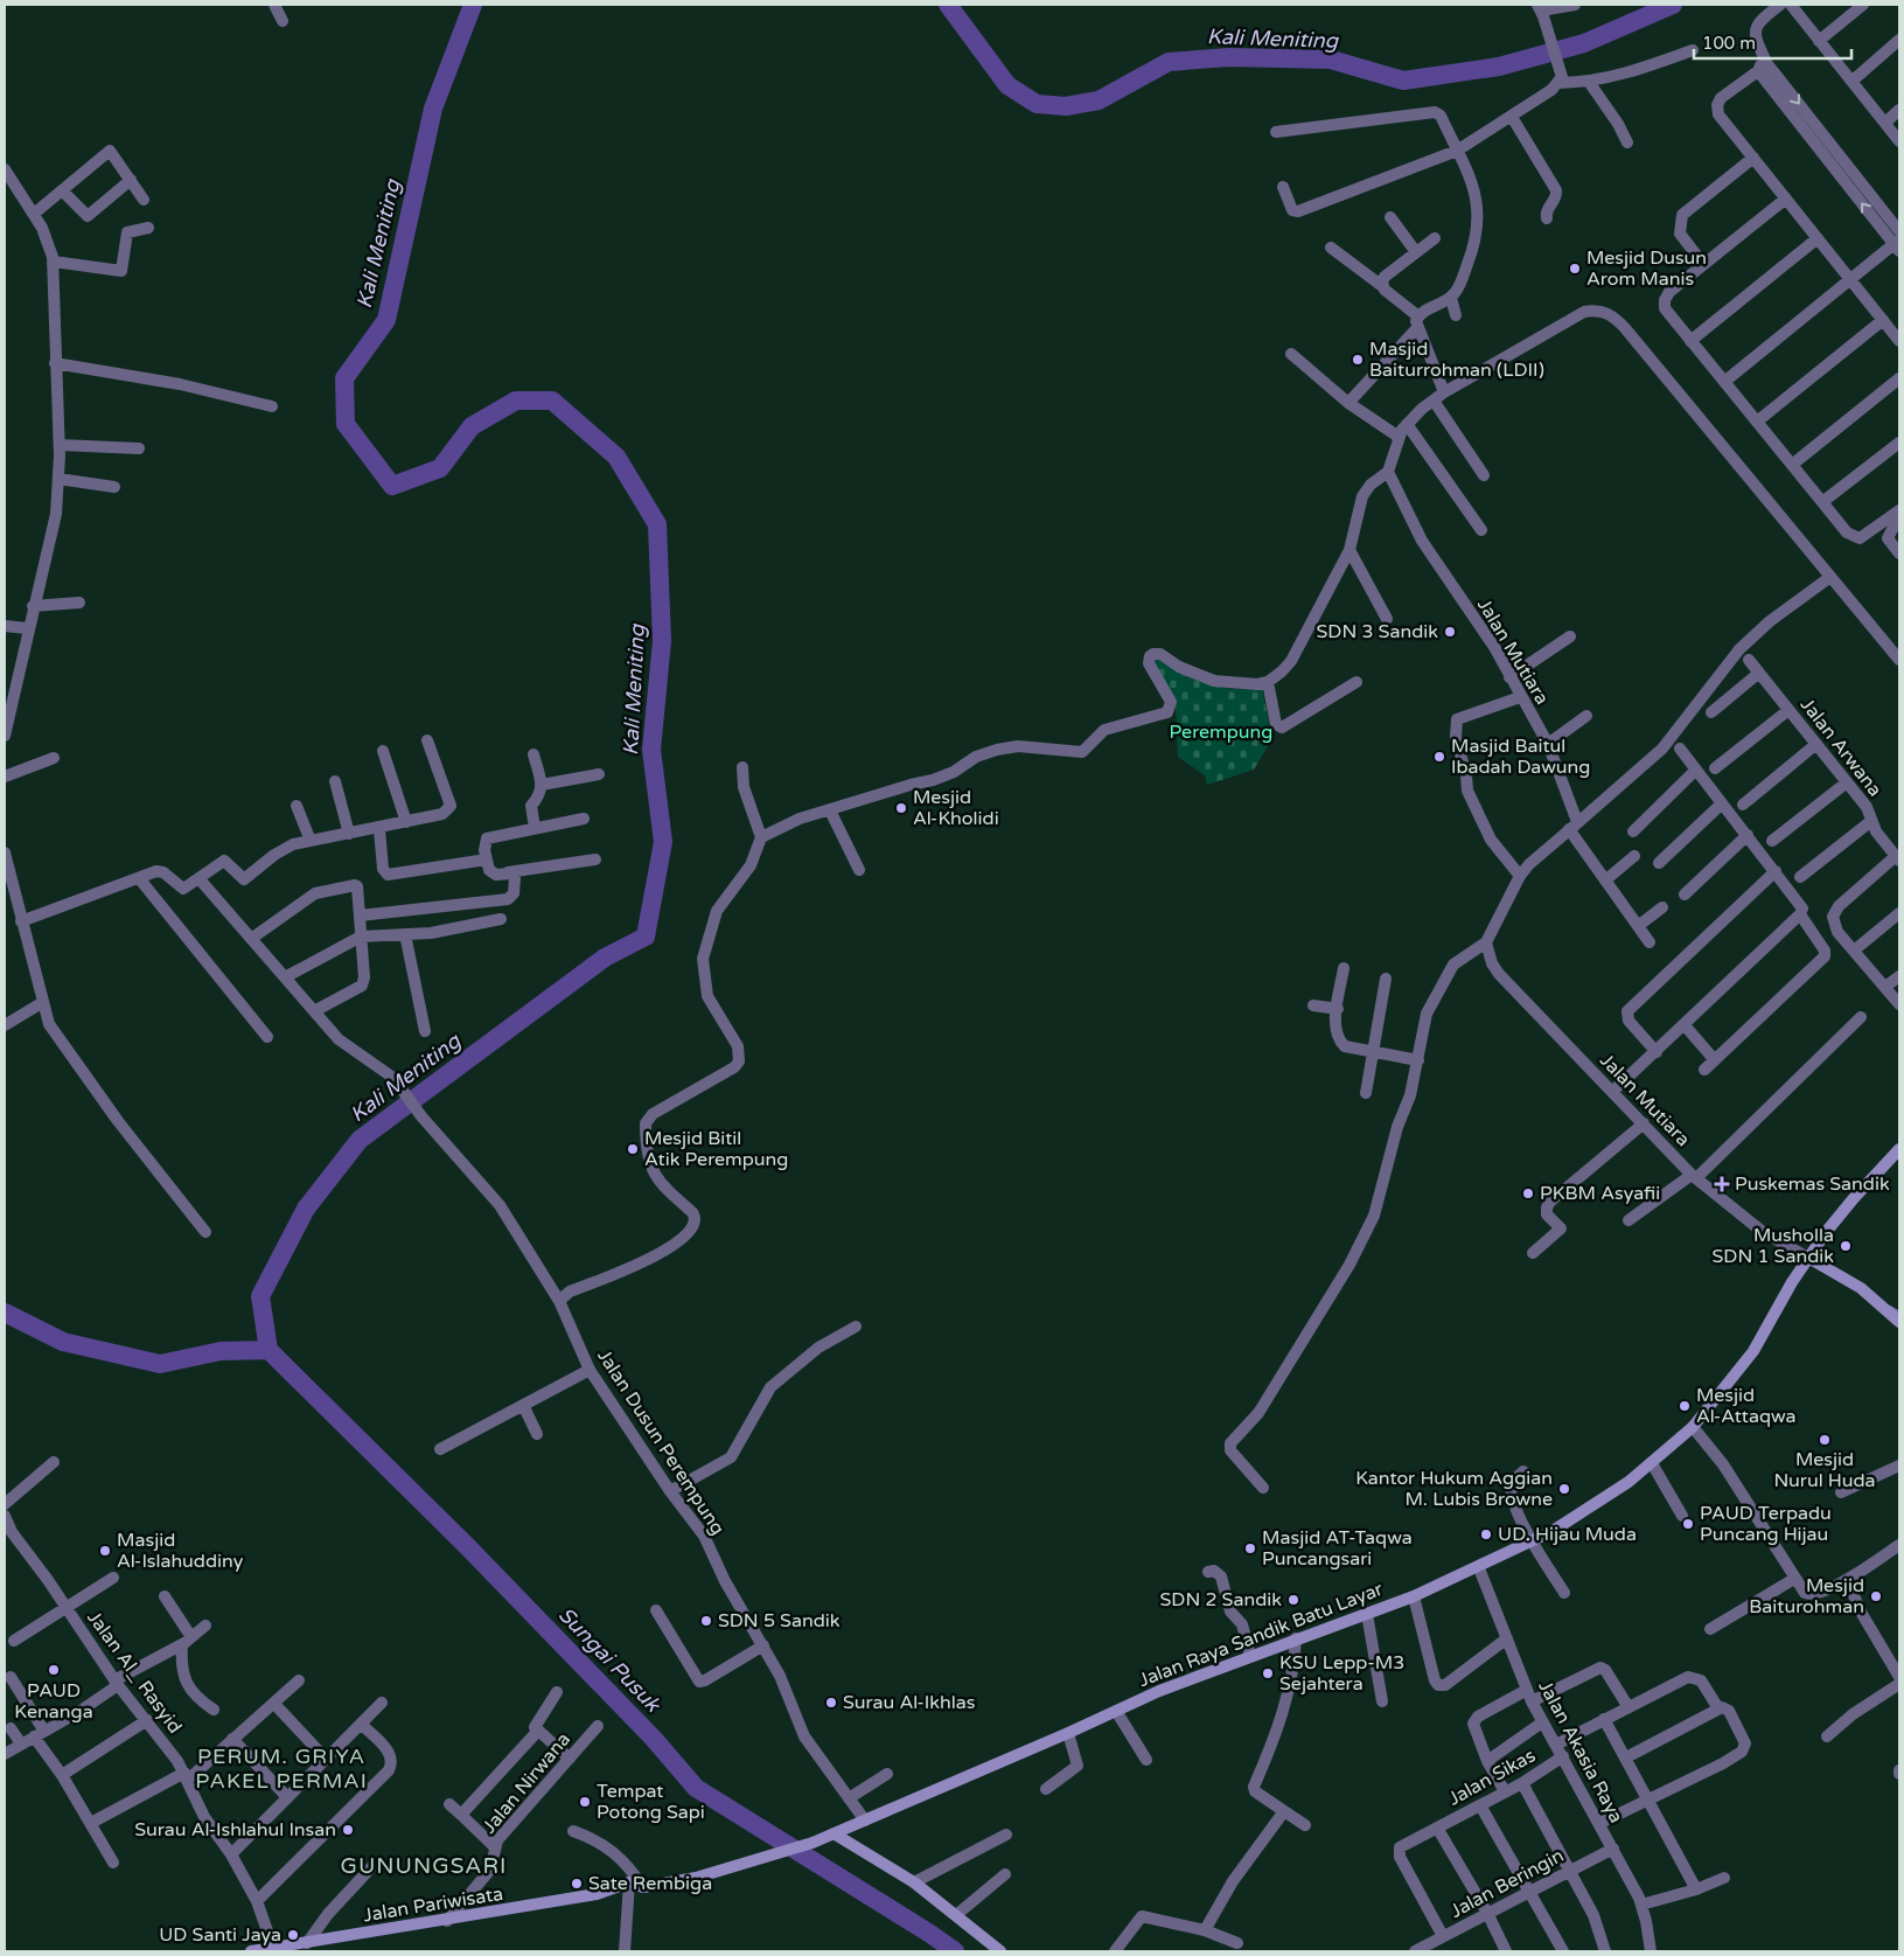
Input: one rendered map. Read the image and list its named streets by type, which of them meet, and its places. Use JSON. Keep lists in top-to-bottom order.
{
  "streets": {
    "main road": ["Jalan Raya Sandik Batu Layar", "Jalan Pariwisata"],
    "street": [
      "Jalan Mutiara",
      "Jalan Arwana",
      "Jalan Dusun Perempung",
      "Jalan Al_ Rasyid",
      "Jalan Akasia Raya",
      "Jalan Sikas",
      "Jalan Nirwana",
      "Jalan Beringin"
    ]
  },
  "crossings": [
    ["Jalan Mutiara", "Jalan Raya Sandik Batu Layar"],
    ["Jalan Dusun Perempung", "Jalan Raya Sandik Batu Layar"],
    ["Jalan Raya Sandik Batu Layar", "Jalan Akasia Raya"],
    ["Jalan Al_ Rasyid", "Jalan Pariwisata"],
    ["Jalan Akasia Raya", "Jalan Sikas"],
    ["Jalan Akasia Raya", "Jalan Beringin"],
    ["Jalan Sikas", "Jalan Beringin"],
    ["Jalan Nirwana", "Jalan Pariwisata"]
  ],
  "districts": ["PERUM. GRIYA PAKEL PERMAI", "GUNUNGSARI"],
  "water": ["Kali Meniting", "Sungai Pusuk"],
  "parks": ["Perempung"],
  "places": {
    "other": [
      "Mesjid Dusun Arom Manis",
      "Masjid Baiturrohman (LDII)",
      "SDN 3 Sandik",
      "Masjid Baitul Ibadah Dawung",
      "Mesjid Al-Kholidi",
      "Mesjid Bitil Atik Perempung",
      "PKBM Asyafii",
      "Musholla SDN 1 Sandik",
      "Mesjid Al-Attaqwa",
      "Mesjid Nurul Huda",
      "Kantor Hukum Aggian M. Lubis Browne",
      "PAUD Terpadu Puncang Hijau",
      "UD. Hijau Muda",
      "Masjid AT-Taqwa Puncangsari",
      "Masjid Al-Islahuddiny",
      "Mesjid Baiturohman",
      "SDN 2 Sandik",
      "SDN 5 Sandik",
      "PAUD Kenanga",
      "KSU Lepp-M3 Sejahtera",
      "Surau Al-Ikhlas",
      "Tempat Potong Sapi",
      "Surau Al-Ishlahul Insan",
      "Sate Rembiga",
      "UD Santi Jaya"
    ],
    "health": ["Puskemas Sandik"]
  },
  "scale_bar": "100 m"
}
